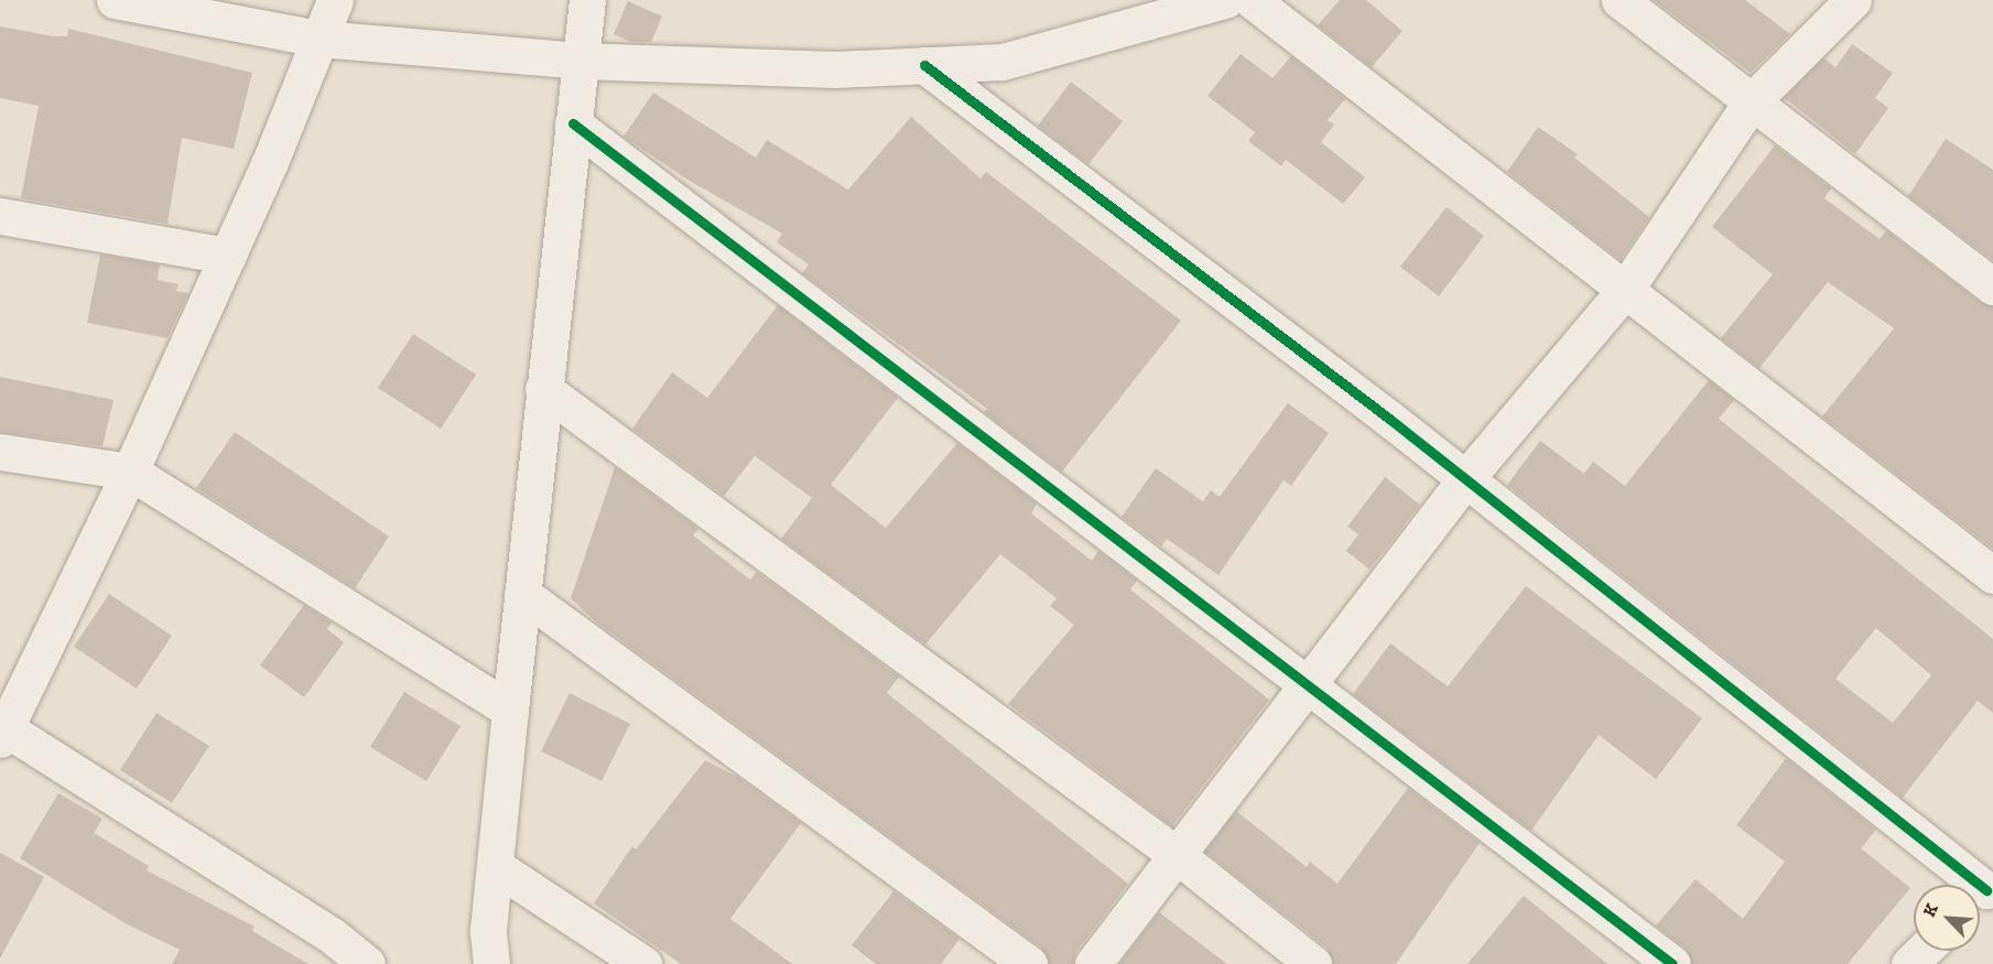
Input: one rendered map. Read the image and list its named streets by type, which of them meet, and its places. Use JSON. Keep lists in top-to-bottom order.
{
  "north": "top left"
}
